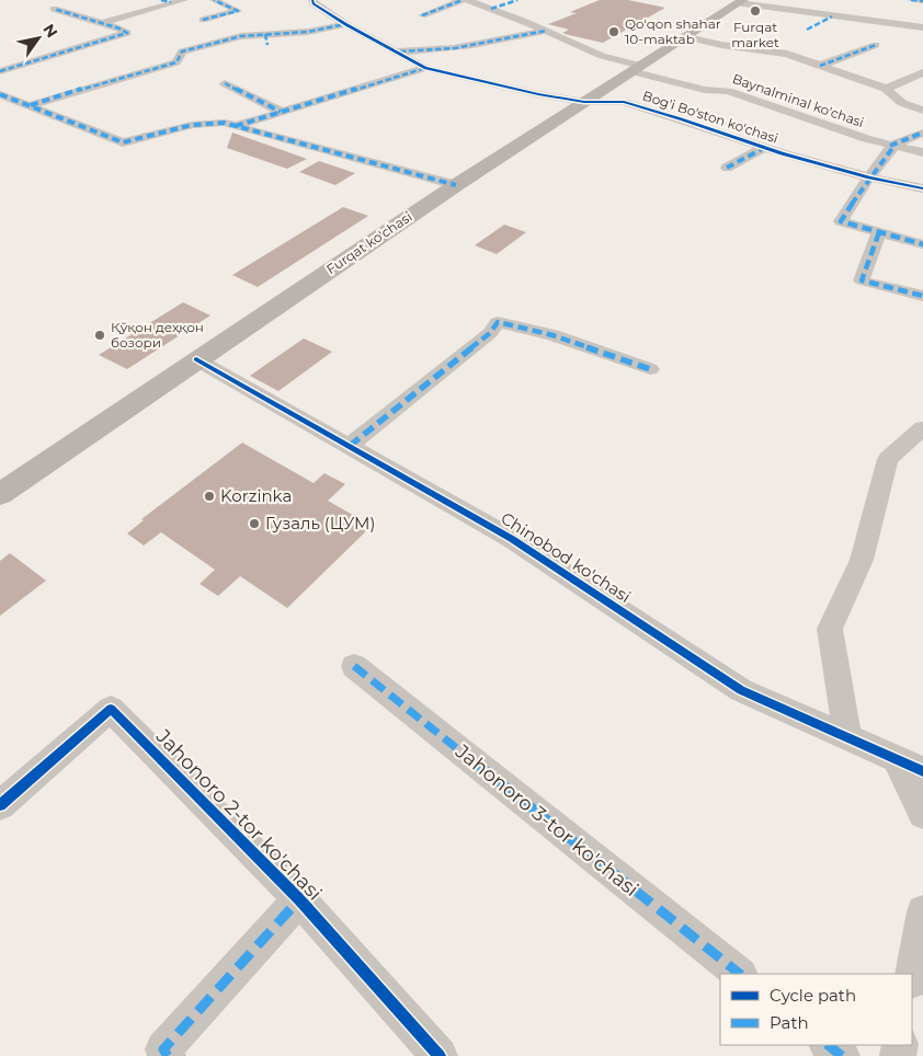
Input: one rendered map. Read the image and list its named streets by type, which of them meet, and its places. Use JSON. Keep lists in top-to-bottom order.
{
  "streets": {
    "main road": ["Furqat ko'chasi"],
    "street": [
      "Baynalminal ko'chasi",
      "Bog'i Bo'ston ko'chasi",
      "Chinobod ko'chasi",
      "Jahonoro 2-tor ko'chasi",
      "Jahonoro 3-tor ko'chasi"
    ]
  },
  "crossings": [
    ["Baynalminal ko'chasi", "Furqat ko'chasi"],
    ["Bog'i Bo'ston ko'chasi", "Furqat ko'chasi"],
    ["Furqat ko'chasi", "Chinobod ko'chasi"]
  ],
  "places": [
    "Furqat market",
    "Qo'qon shahar 10-maktab",
    "Қўқон деҳқон бозори",
    "Korzinka",
    "Гузаль (ЦУМ)"
  ],
  "legend": ["Cycle path", "Path"],
  "north": "top right"
}
